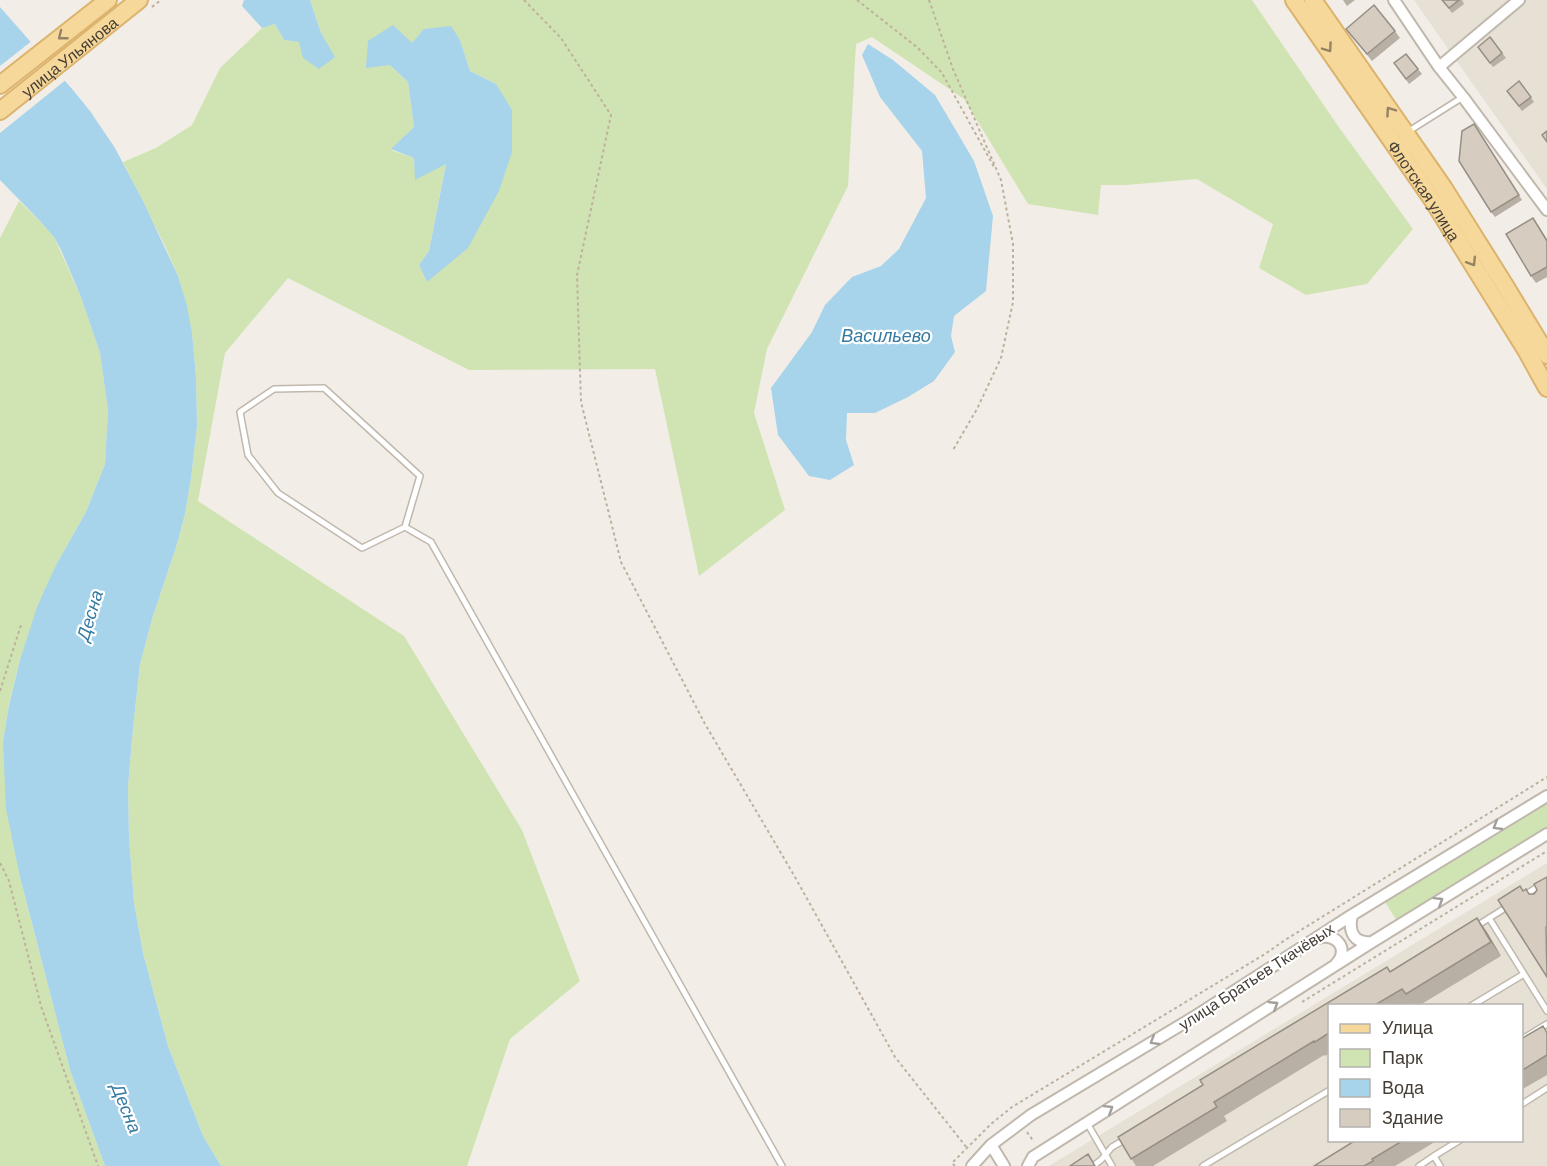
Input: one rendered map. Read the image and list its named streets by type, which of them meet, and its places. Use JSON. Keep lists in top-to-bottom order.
{
  "streets": {
    "main road": ["улица Ульянова", "Флотская улица"],
    "street": ["улица Братьев Ткачёвых"]
  },
  "water": ["Васильево", "Десна"],
  "legend": [
    "Улица",
    "Парк",
    "Вода",
    "Здание"
  ]
}
